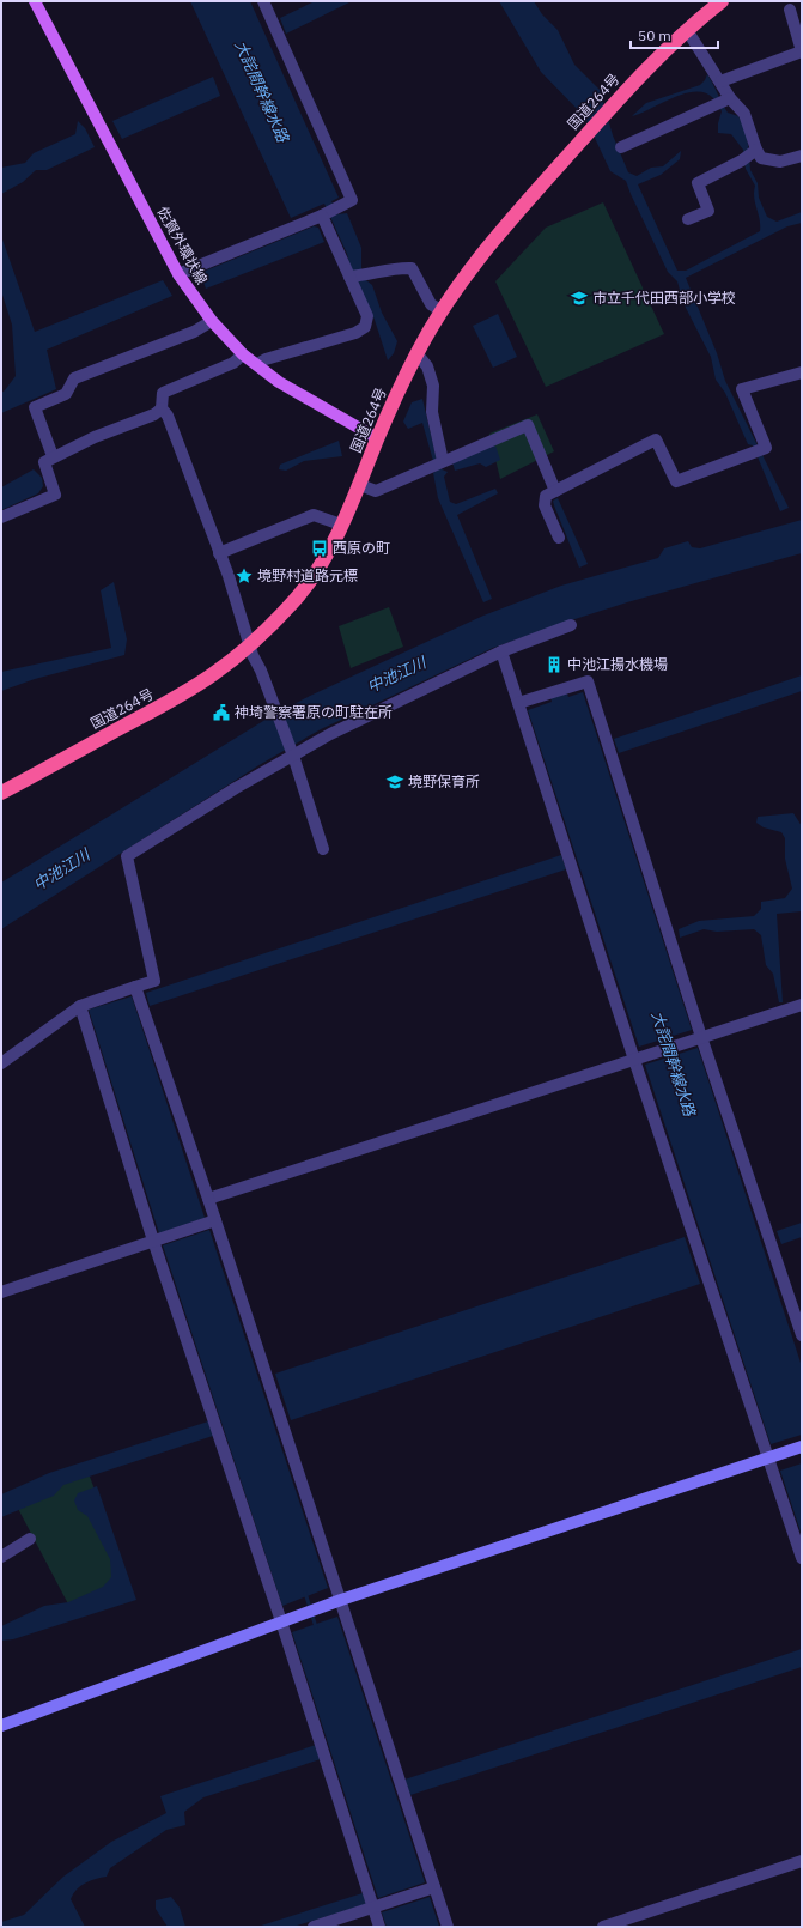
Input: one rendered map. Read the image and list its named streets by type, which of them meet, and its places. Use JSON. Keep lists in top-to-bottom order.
{
  "streets": {
    "highway": ["国道264号"],
    "main road": ["佐賀外環状線"]
  },
  "crossings": [
    ["国道264号", "佐賀外環状線"]
  ],
  "water": ["大詫間幹線水路", "中池江川"],
  "places": {
    "school or university": ["市立千代田西部小学校", "境野保育所"],
    "bus stop": ["西原の町"],
    "place": ["境野村道路元標"],
    "building": ["中池江揚水機場"],
    "public building": ["神埼警察署原の町駐在所"]
  },
  "scale_bar": "50 m"
}
